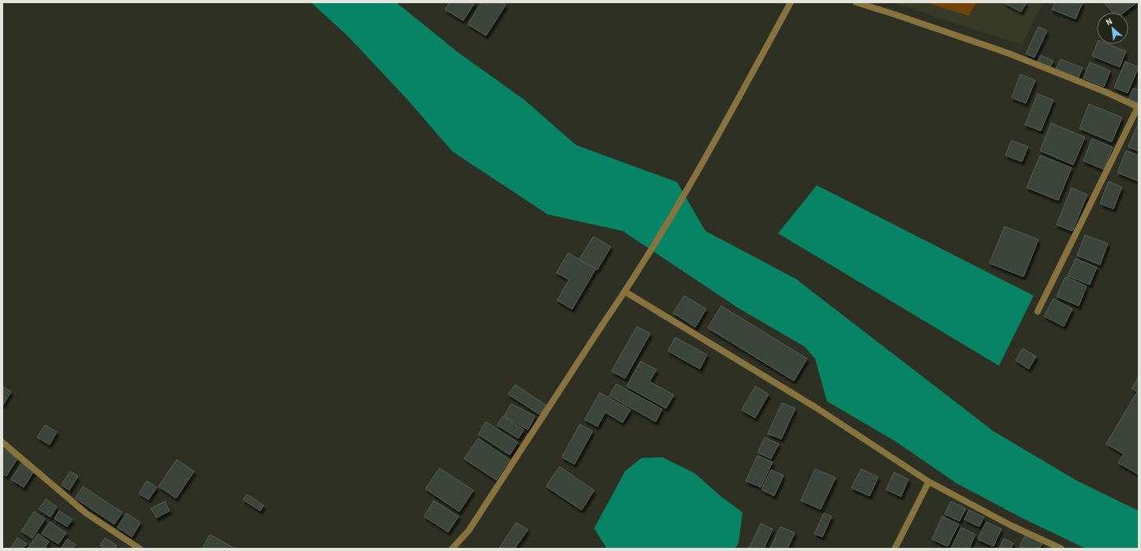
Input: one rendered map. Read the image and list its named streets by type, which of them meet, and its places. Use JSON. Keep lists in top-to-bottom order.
{
  "north": "top left"
}
